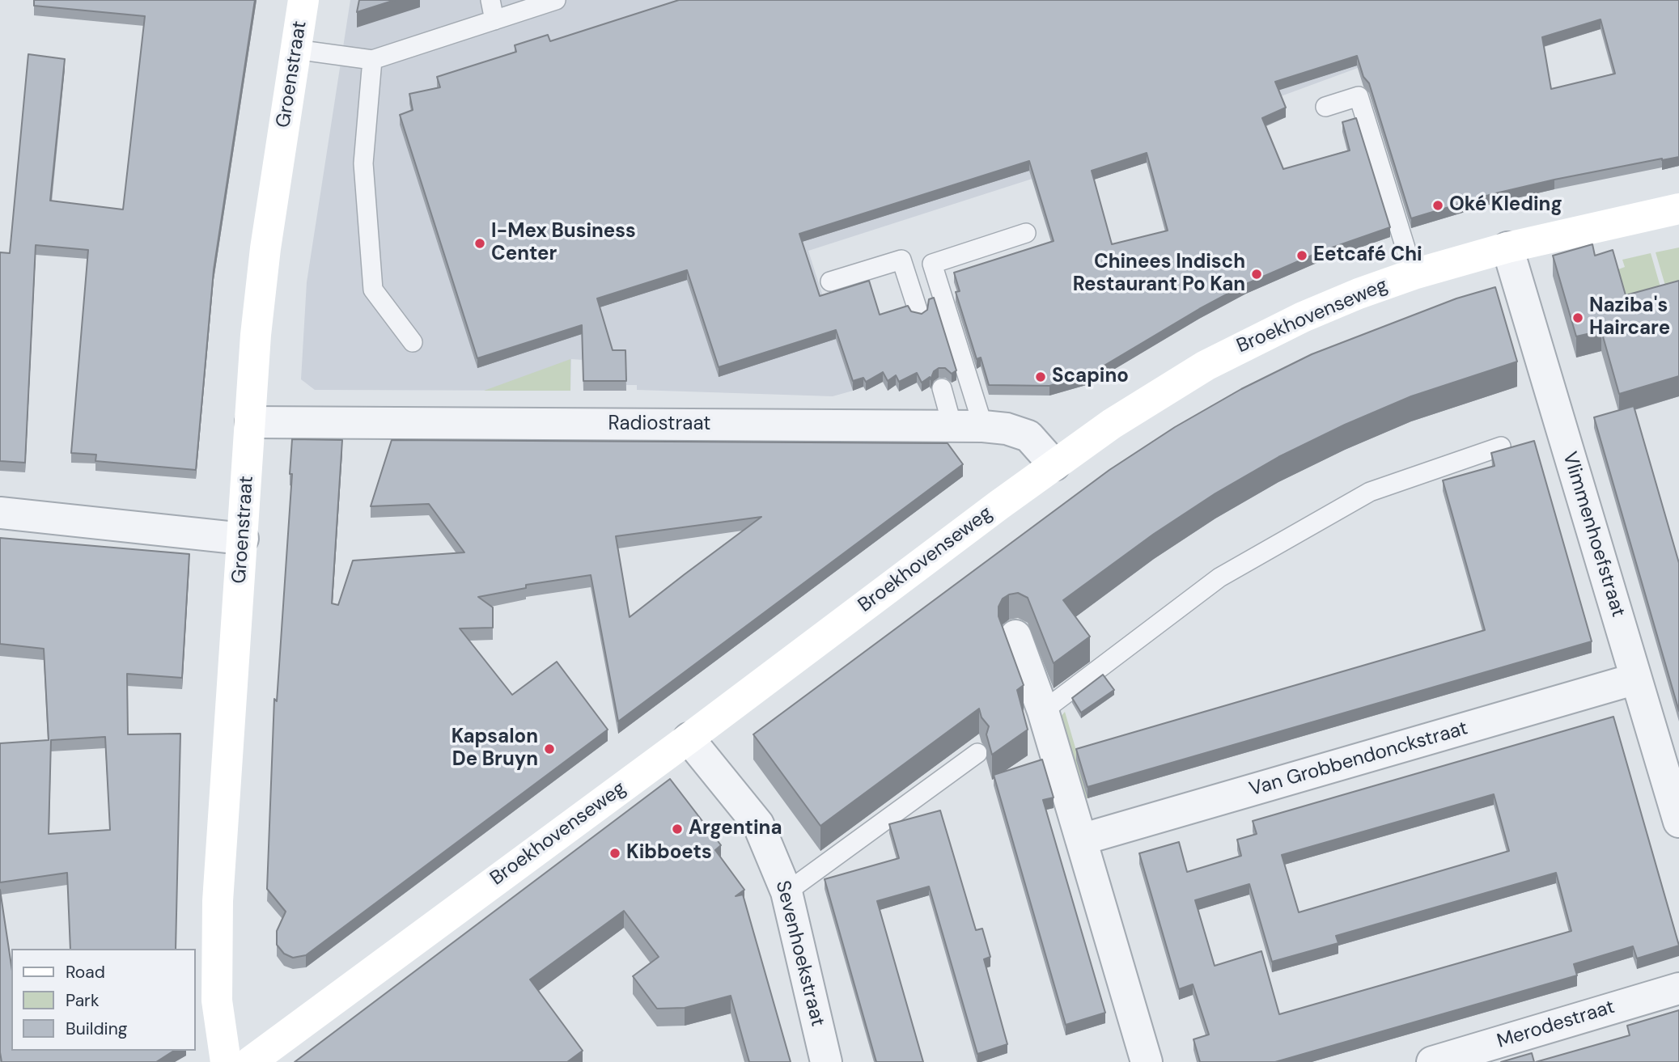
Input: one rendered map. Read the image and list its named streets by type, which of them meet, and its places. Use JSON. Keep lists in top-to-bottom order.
{
  "streets": {
    "street": [
      "Groenstraat",
      "Broekhovenseweg",
      "Radiostraat",
      "Vlimmenhoefstraat",
      "Van Grobbendonckstraat",
      "Sevenhoekstraat",
      "Merodestraat"
    ]
  },
  "crossings": [
    ["Groenstraat", "Radiostraat"],
    ["Broekhovenseweg", "Radiostraat"],
    ["Broekhovenseweg", "Vlimmenhoefstraat"],
    ["Broekhovenseweg", "Sevenhoekstraat"],
    ["Vlimmenhoefstraat", "Van Grobbendonckstraat"]
  ],
  "places": [
    "Oké Kleding",
    "I-Mex Business Center",
    "Eetcafé Chi",
    "Chinees Indisch Restaurant Po Kan",
    "Naziba's Haircare",
    "Scapino",
    "Kapsalon De Bruyn",
    "Argentina",
    "Kibboets"
  ],
  "legend": ["Road", "Park", "Building"]
}
